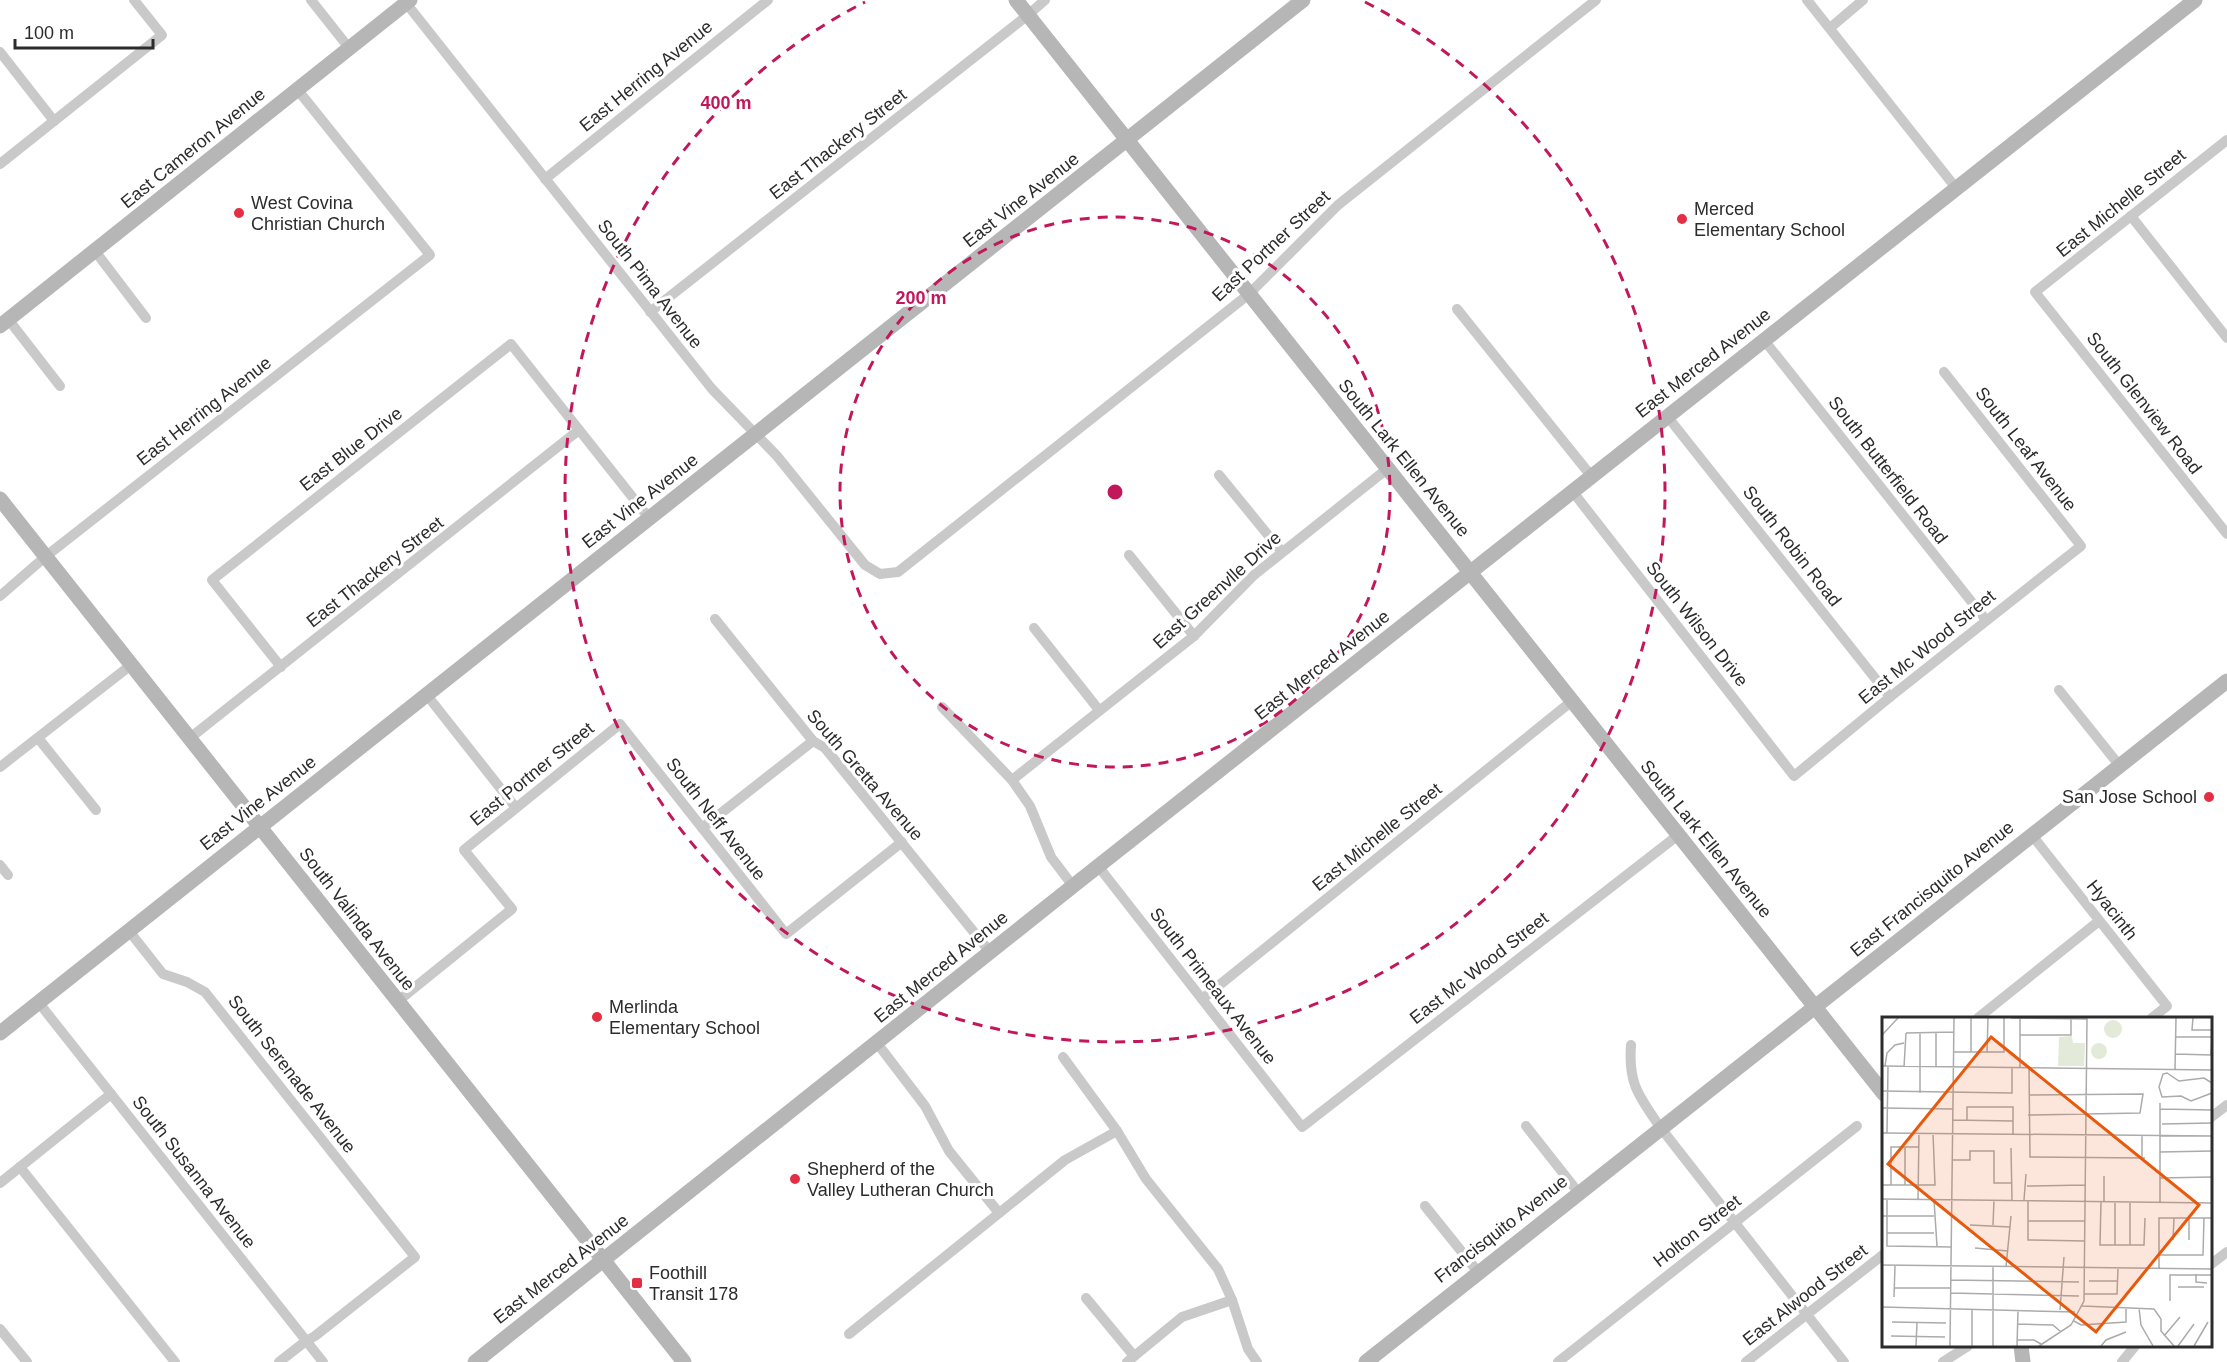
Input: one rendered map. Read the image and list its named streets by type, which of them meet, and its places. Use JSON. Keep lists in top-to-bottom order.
{
  "streets": {
    "street": [
      "East Herring Avenue",
      "East Thackery Street",
      "East Cameron Avenue",
      "East Vine Avenue",
      "East Michelle Street",
      "East Portner Street",
      "South Pima Avenue",
      "East Merced Avenue",
      "South Glenview Road",
      "East Blue Drive",
      "South Leaf Avenue",
      "South Lark Ellen Avenue",
      "South Butterfield Road",
      "South Robin Road",
      "East Greenvlle Drive",
      "South Wilson Drive",
      "East Mc Wood Street",
      "South Gretta Avenue",
      "South Neff Avenue",
      "East Francisquito Avenue",
      "Hyacinth",
      "South Valinda Avenue",
      "South Primeaux Avenue",
      "South Serenade Avenue",
      "South Susanna Avenue",
      "Francisquito Avenue",
      "Holton Street",
      "East Alwood Street"
    ]
  },
  "crossings": [
    ["East Herring Avenue", "East Cameron Avenue"],
    ["East Herring Avenue", "South Pima Avenue"],
    ["East Herring Avenue", "South Valinda Avenue"],
    ["East Thackery Street", "South Pima Avenue"],
    ["East Thackery Street", "East Blue Drive"],
    ["East Thackery Street", "South Lark Ellen Avenue"],
    ["East Thackery Street", "South Valinda Avenue"],
    ["East Cameron Avenue", "South Pima Avenue"],
    ["East Vine Avenue", "South Pima Avenue"],
    ["East Vine Avenue", "South Lark Ellen Avenue"],
    ["East Vine Avenue", "South Valinda Avenue"],
    ["East Vine Avenue", "South Serenade Avenue"],
    ["East Vine Avenue", "South Susanna Avenue"],
    ["East Michelle Street", "South Glenview Road"],
    ["East Michelle Street", "South Lark Ellen Avenue"],
    ["East Michelle Street", "South Primeaux Avenue"],
    ["East Portner Street", "South Pima Avenue"],
    ["East Portner Street", "South Lark Ellen Avenue"],
    ["East Portner Street", "South Neff Avenue"],
    ["East Portner Street", "South Valinda Avenue"],
    ["East Merced Avenue", "South Lark Ellen Avenue"],
    ["East Merced Avenue", "South Butterfield Road"],
    ["East Merced Avenue", "South Robin Road"],
    ["East Merced Avenue", "South Wilson Drive"],
    ["East Merced Avenue", "South Gretta Avenue"],
    ["East Merced Avenue", "South Valinda Avenue"],
    ["East Merced Avenue", "South Primeaux Avenue"],
    ["South Leaf Avenue", "East Mc Wood Street"],
    ["South Lark Ellen Avenue", "East Greenvlle Drive"],
    ["South Lark Ellen Avenue", "East Mc Wood Street"],
    ["South Lark Ellen Avenue", "East Francisquito Avenue"],
    ["South Butterfield Road", "East Mc Wood Street"],
    ["South Robin Road", "East Mc Wood Street"],
    ["South Wilson Drive", "East Mc Wood Street"],
    ["East Mc Wood Street", "South Primeaux Avenue"],
    ["South Gretta Avenue", "South Neff Avenue"],
    ["East Francisquito Avenue", "Hyacinth"],
    ["East Francisquito Avenue", "Francisquito Avenue"],
    ["South Serenade Avenue", "South Susanna Avenue"]
  ],
  "places": {
    "other": [
      "West Covina Christian Church",
      "Merced Elementary School",
      "San Jose School",
      "Merlinda Elementary School",
      "Shepherd of the Valley Lutheran Church"
    ],
    "transit": ["Foothill Transit 178"]
  },
  "scale_bar": "100 m",
  "rings": ["400 m", "200 m"]
}
